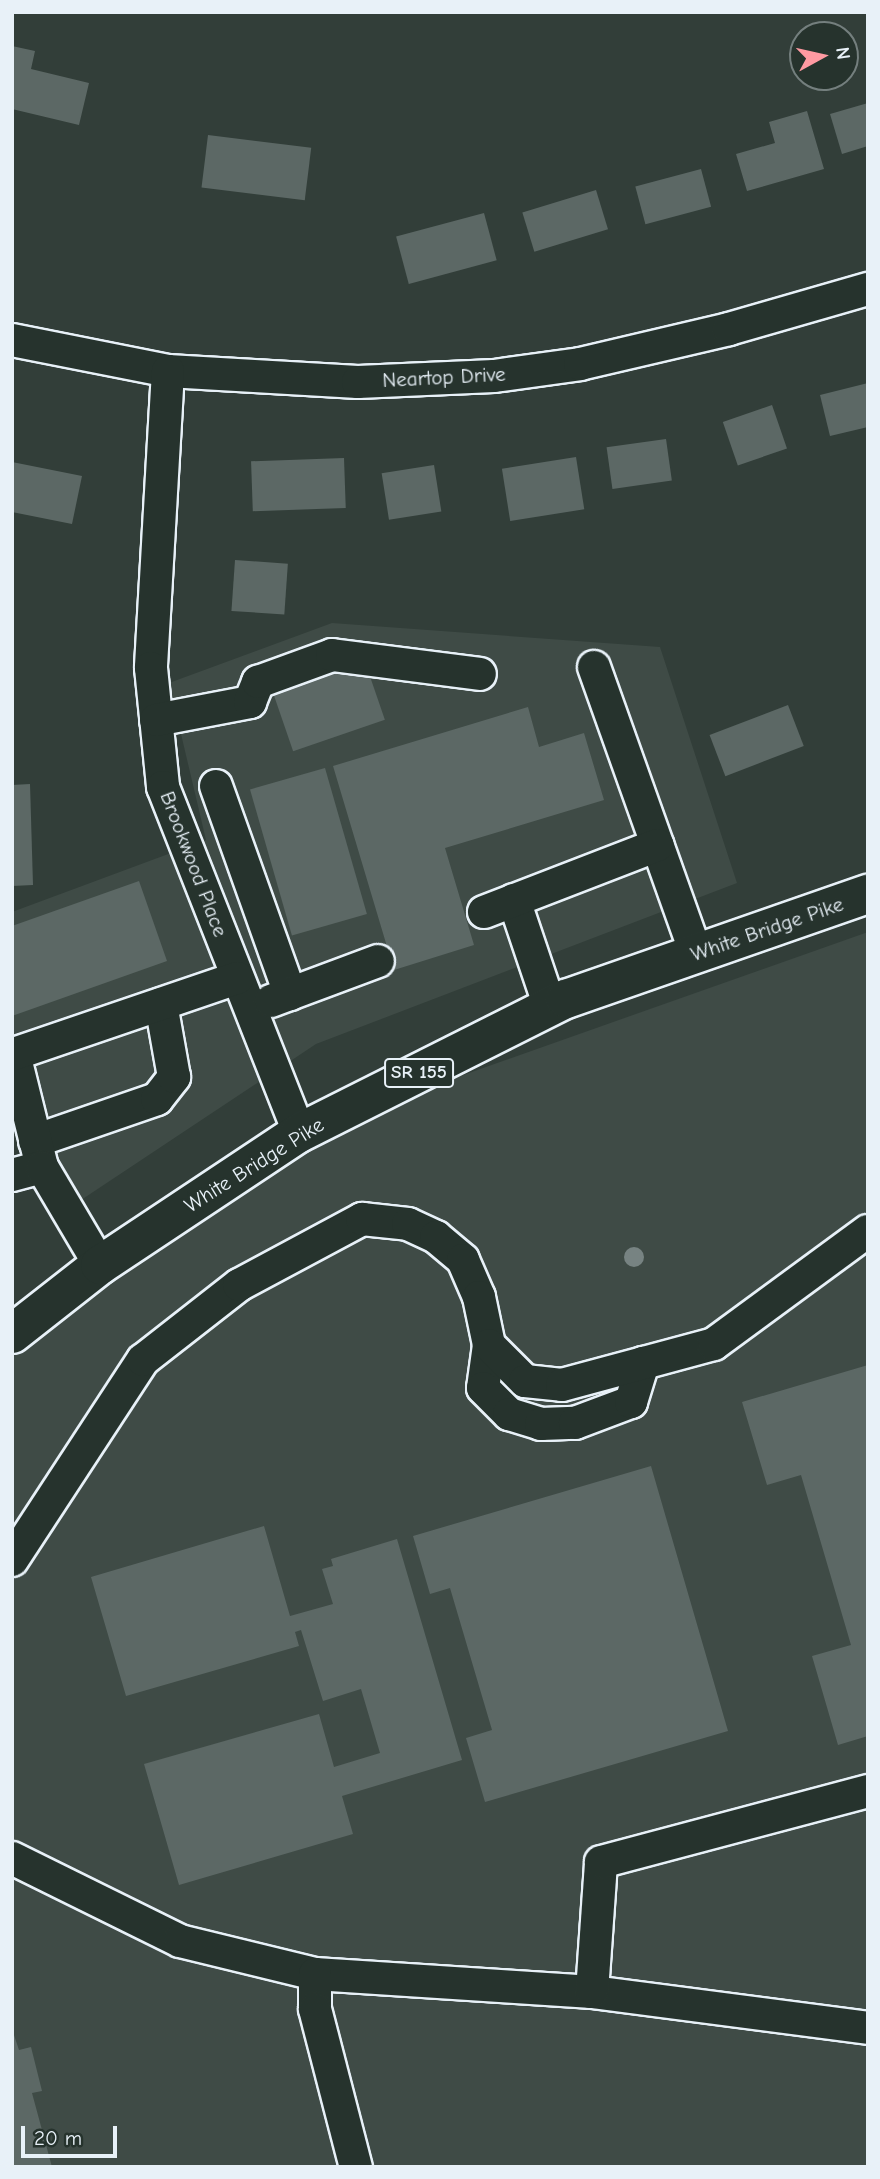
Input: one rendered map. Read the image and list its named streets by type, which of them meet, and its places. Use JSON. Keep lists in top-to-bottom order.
{
  "streets": {
    "main road": ["White Bridge Pike", "SR 155"],
    "street": ["Neartop Drive", "Brookwood Place"]
  },
  "crossings": [
    ["Neartop Drive", "Brookwood Place"],
    ["Brookwood Place", "White Bridge Pike"]
  ],
  "scale_bar": "20 m",
  "north": "right"
}
